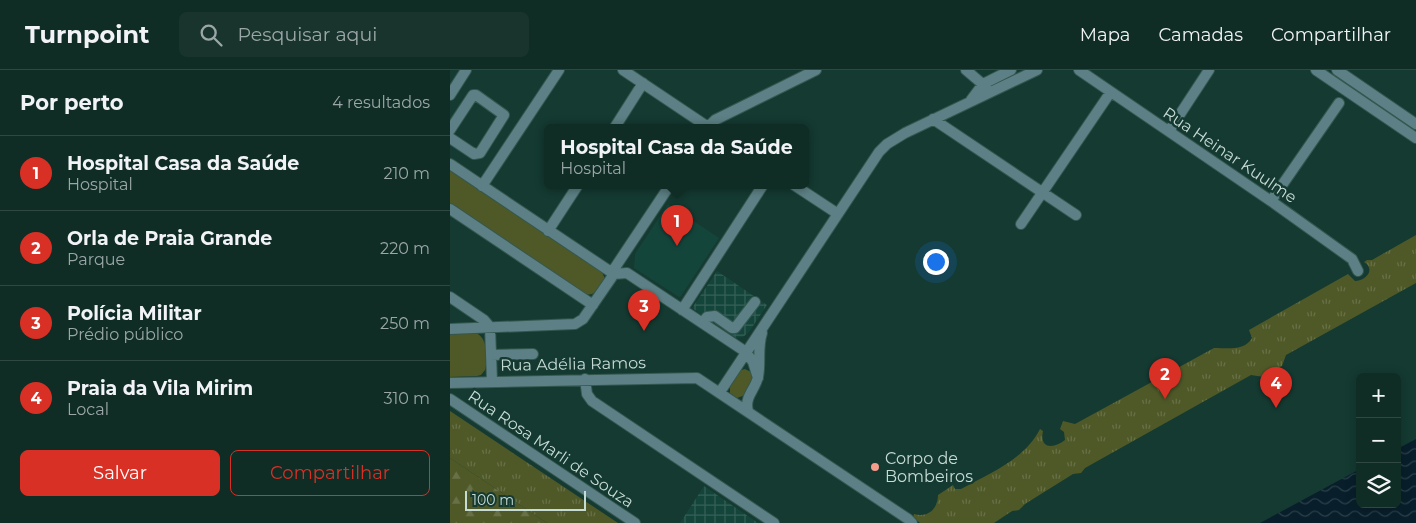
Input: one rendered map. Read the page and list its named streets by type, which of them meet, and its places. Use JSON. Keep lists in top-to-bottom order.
{
  "streets": {
    "street": ["Rua Heinar Kuulme", "Rua Adélia Ramos", "Rua Rosa Marli de Souza"]
  },
  "places": ["Corpo de Bombeiros"],
  "scale_bar": "100 m",
  "page": {
    "header": "Turnpoint",
    "search": "Pesquisar aqui",
    "nav": ["Mapa", "Camadas", "Compartilhar"],
    "heading": ["Por perto", "4 resultados"],
    "popup": ["Hospital Casa da Saúde", "Hospital"],
    "list": [
      {
        "mark": "1",
        "name": "Hospital Casa da Saúde",
        "note": "Hospital",
        "value": "210 m"
      },
      {
        "mark": "2",
        "name": "Orla de Praia Grande",
        "note": "Parque",
        "value": "220 m"
      },
      {
        "mark": "3",
        "name": "Polícia Militar",
        "note": "Prédio público",
        "value": "250 m"
      },
      {
        "mark": "4",
        "name": "Praia da Vila Mirim",
        "note": "Local",
        "value": "310 m"
      }
    ],
    "pins": [
      "1",
      "3",
      "2",
      "4"
    ],
    "map_buttons": ["+", "−"],
    "buttons": ["Salvar", "Compartilhar"],
    "scale": "100 m"
  }
}
